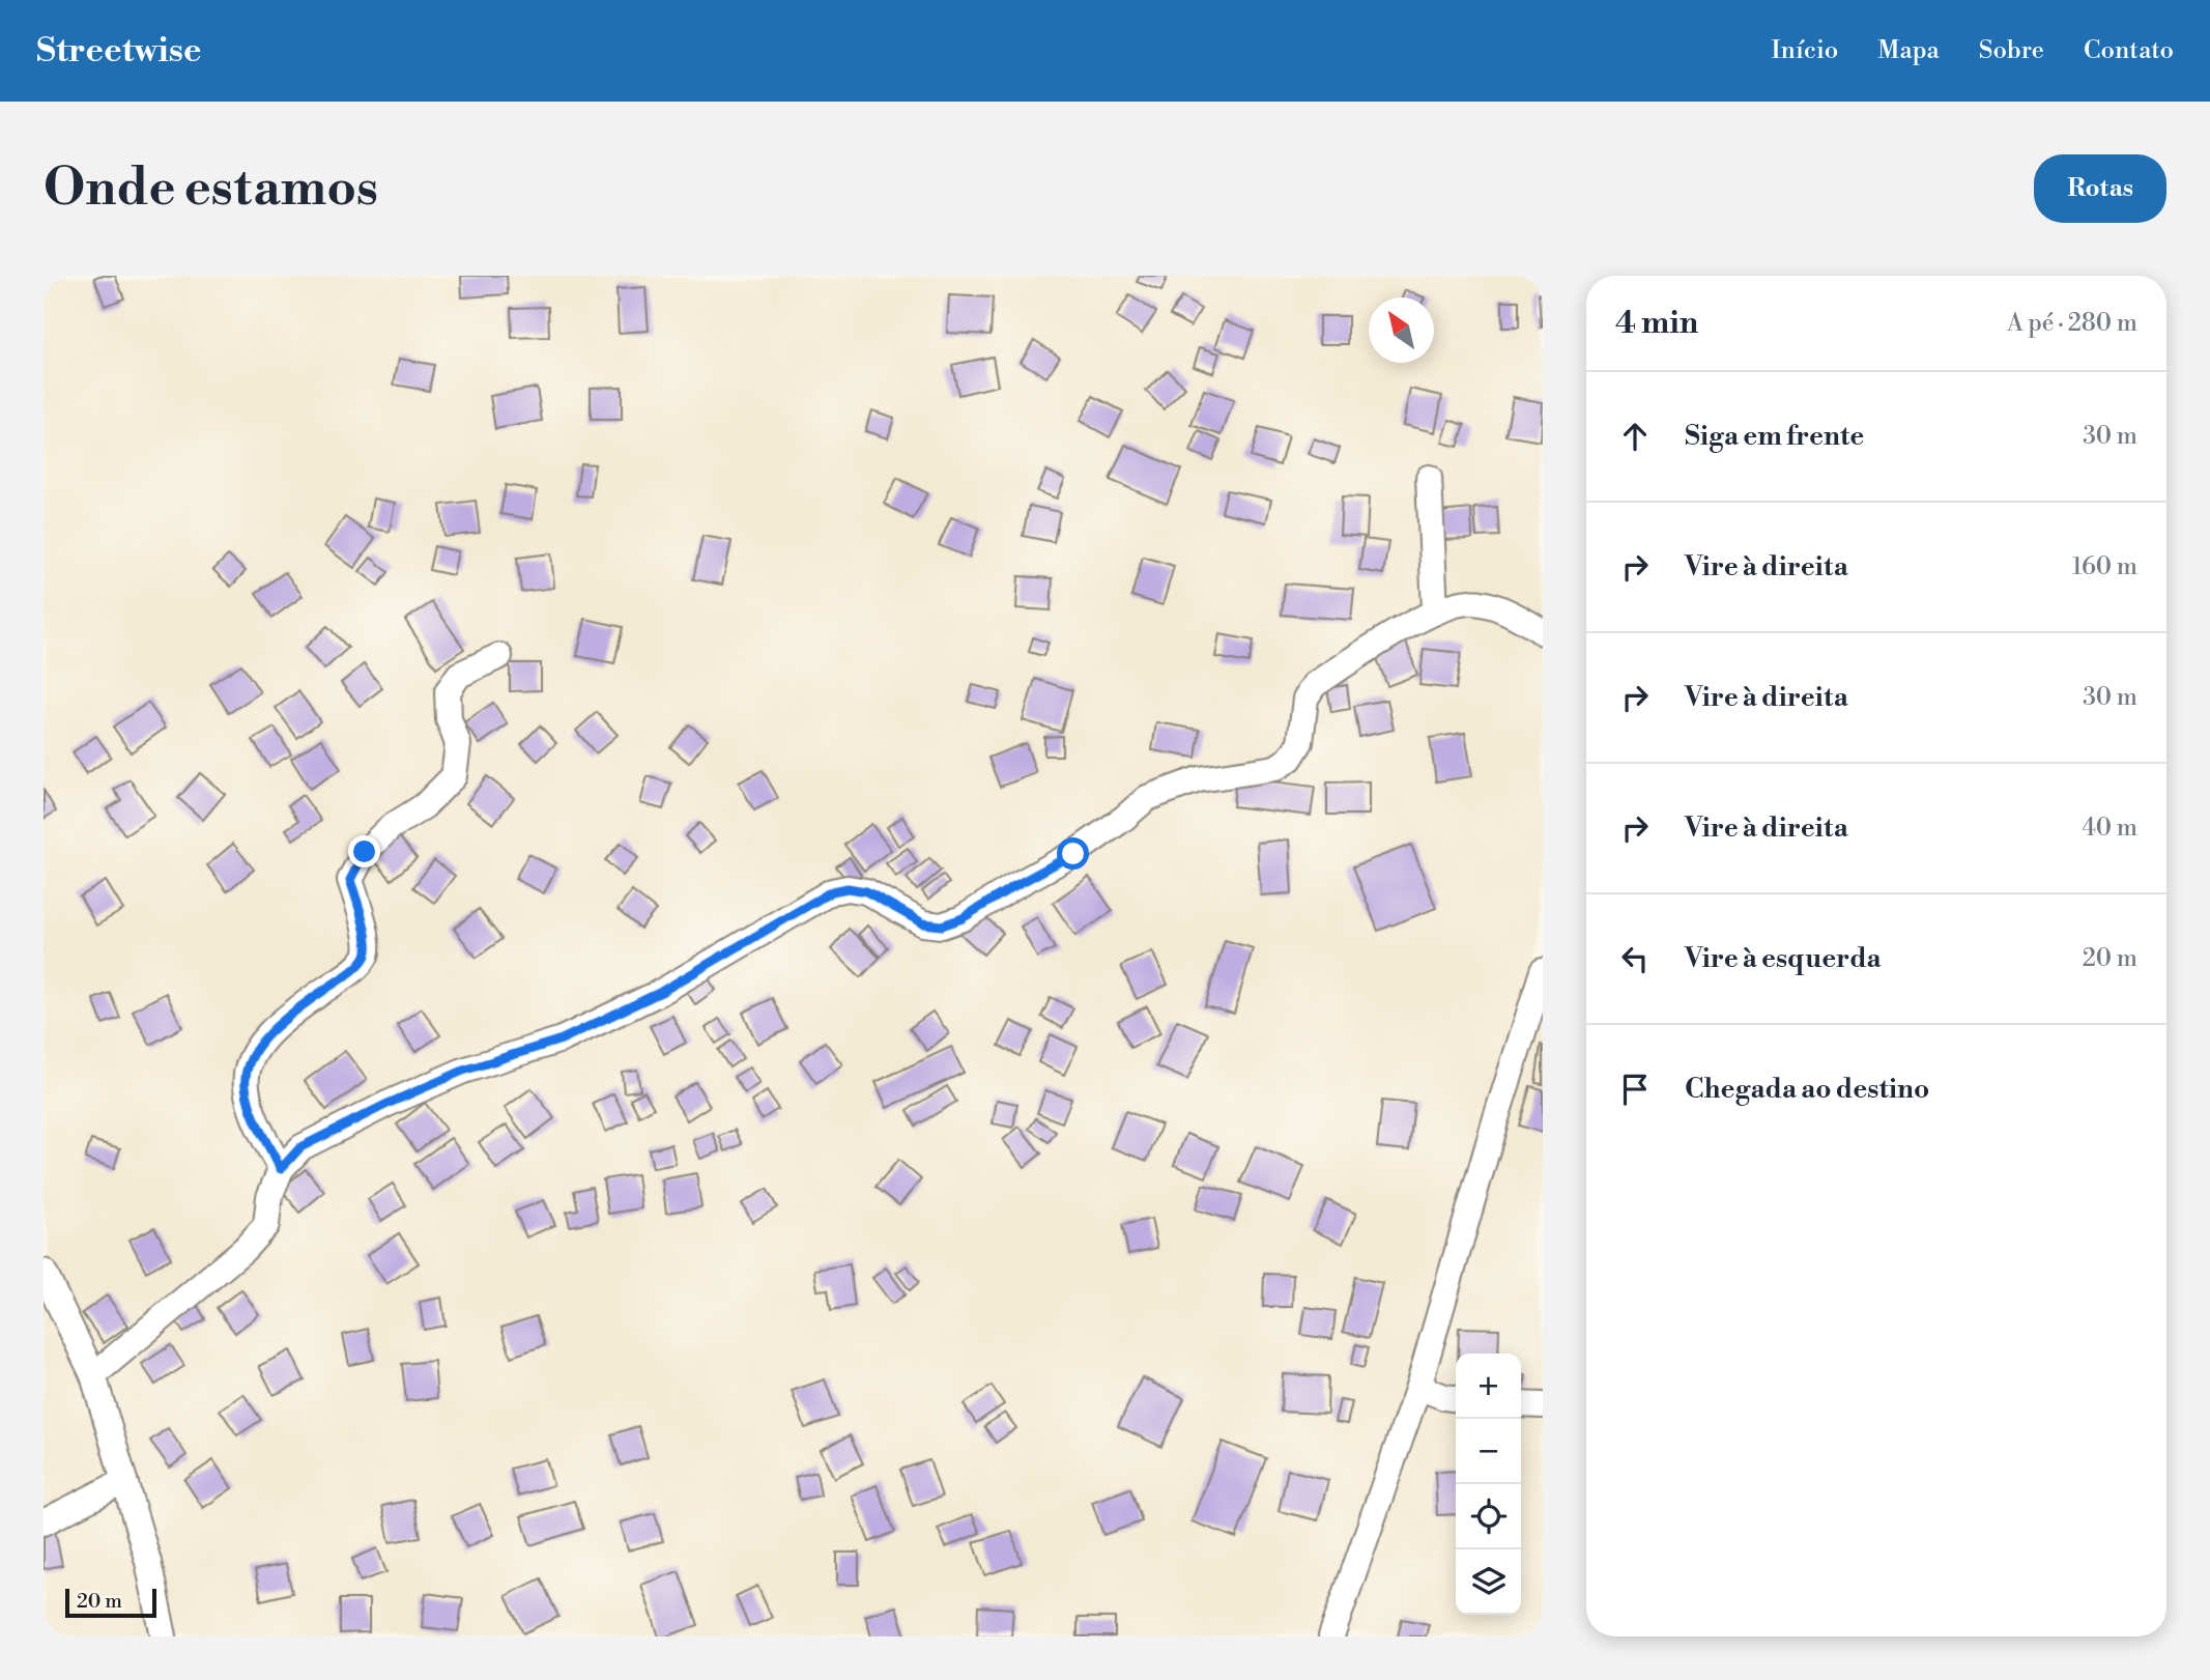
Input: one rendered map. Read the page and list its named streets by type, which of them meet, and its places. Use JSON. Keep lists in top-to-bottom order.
{
  "scale_bar": "20 m",
  "north": "top left",
  "page": {
    "header": "Streetwise",
    "nav": [
      "Início",
      "Mapa",
      "Sobre",
      "Contato"
    ],
    "buttons": "Rotas",
    "title": "Onde estamos",
    "heading": ["4 min", "A pé · 280 m"],
    "list": [
      ["Siga em frente", "30 m"],
      ["Vire à direita", "160 m"],
      ["Vire à direita", "30 m"],
      ["Vire à direita", "40 m"],
      ["Vire à esquerda", "20 m"],
      "Chegada ao destino"
    ],
    "map_buttons": ["+", "−"],
    "scale": "20 m"
  }
}
